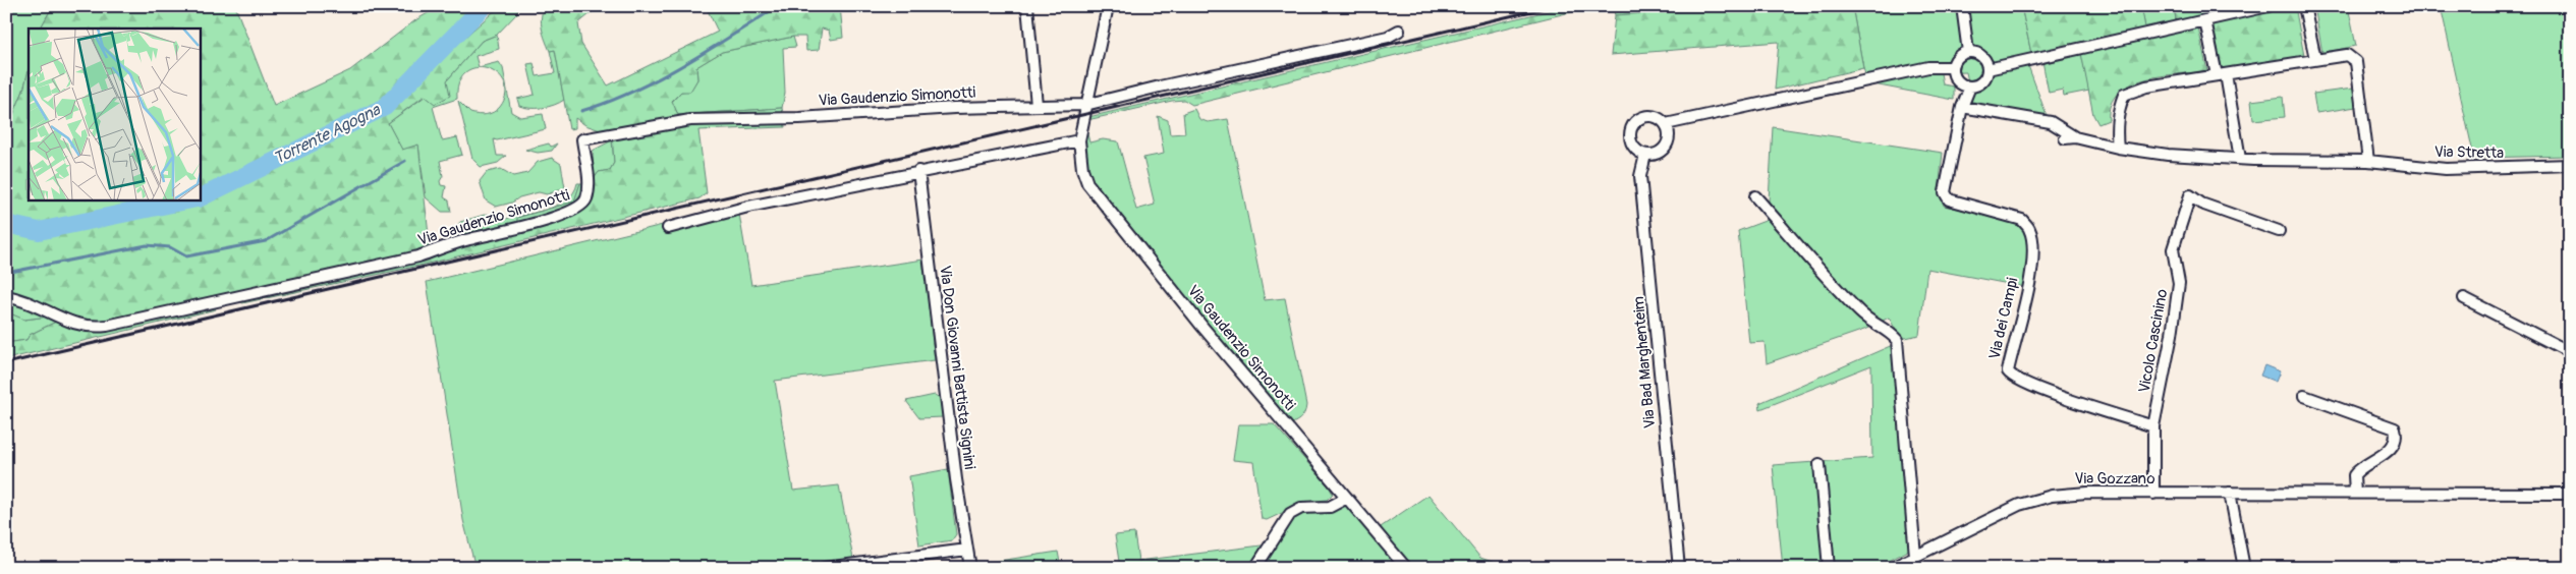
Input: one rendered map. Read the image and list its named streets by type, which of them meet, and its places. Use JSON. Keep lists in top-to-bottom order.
{
  "streets": {
    "street": [
      "Via Gaudenzio Simonotti",
      "Via Stretta",
      "Via dei Campi",
      "Vicolo Cascinino",
      "Via Bad Marghenteim",
      "Via Don Giovanni Battista Signini",
      "Via Gozzano"
    ]
  },
  "crossings": [
    ["Via Stretta", "Via dei Campi"],
    ["Via dei Campi", "Vicolo Cascinino"],
    ["Vicolo Cascinino", "Via Gozzano"]
  ],
  "water": ["Torrente Agogna"]
}
